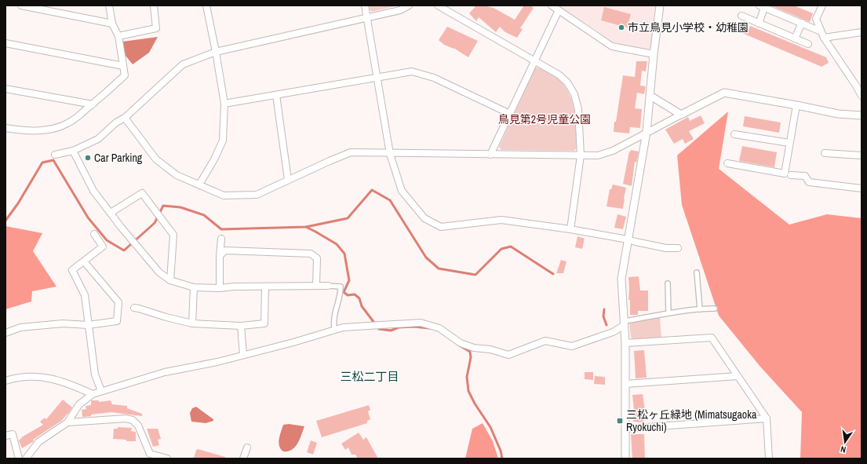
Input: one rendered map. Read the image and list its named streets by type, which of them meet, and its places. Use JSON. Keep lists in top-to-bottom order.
{
  "districts": ["三松二丁目"],
  "parks": ["鳥見第2号児童公園"],
  "places": {
    "other": ["市立鳥見小学校・幼稚園", "Car Parking"],
    "transit": ["三松ヶ丘緑地 (Mimatsugaoka Ryokuchi)"]
  },
  "north": "bottom"
}
